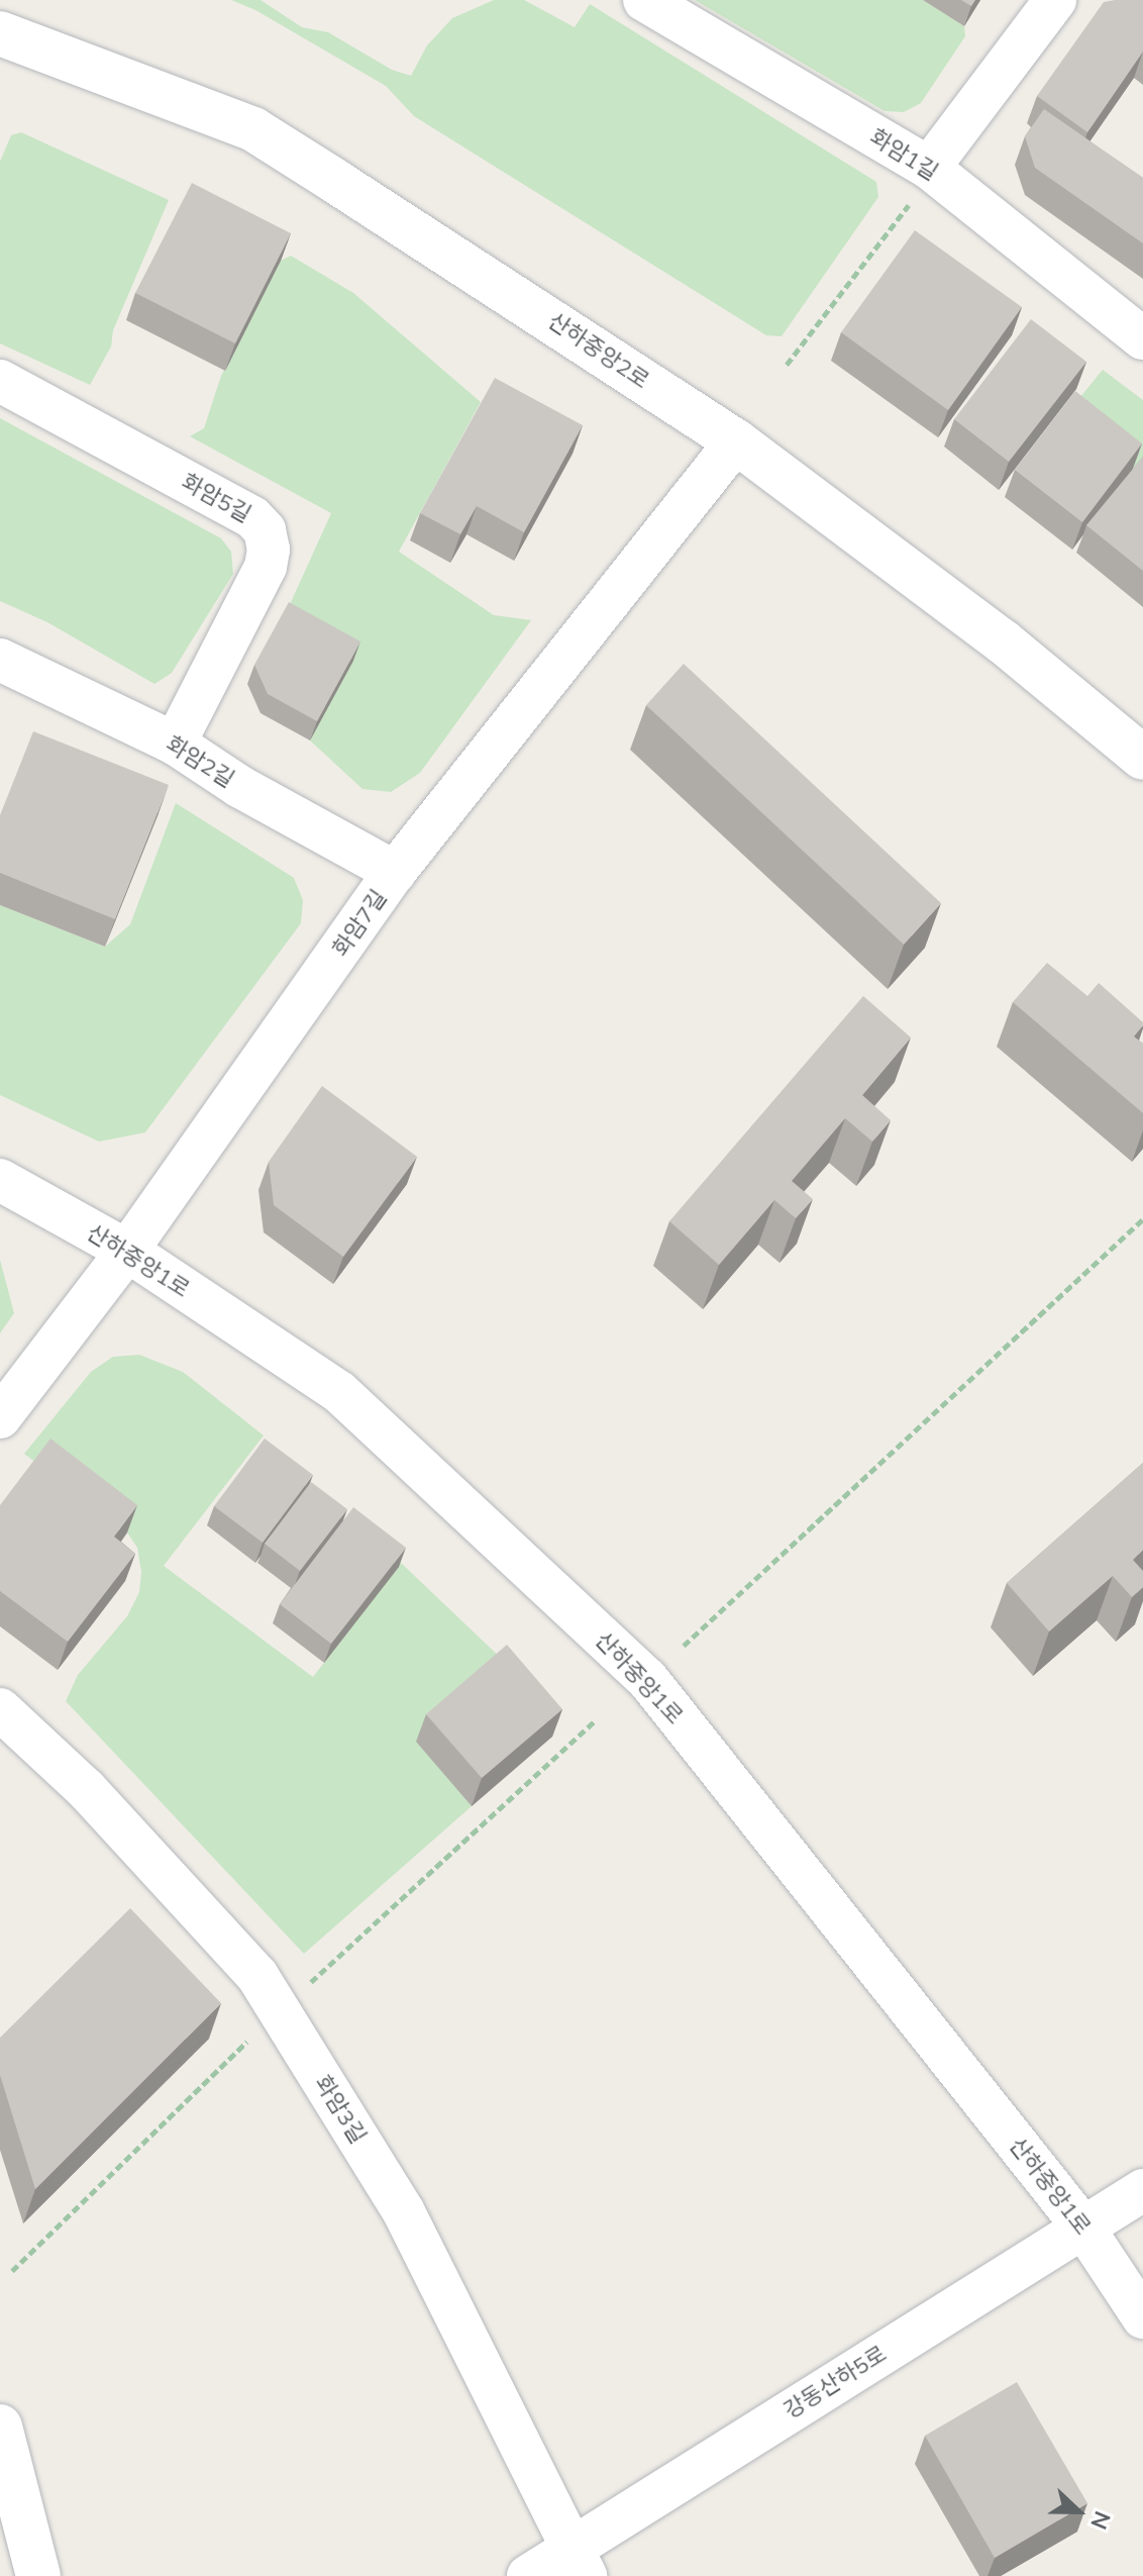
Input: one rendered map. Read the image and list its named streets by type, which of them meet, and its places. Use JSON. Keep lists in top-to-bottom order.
{
  "streets": {
    "main road": ["산하중앙2로"],
    "street": [
      "화암1길",
      "화암5길",
      "화암2길",
      "화암7길",
      "산하중앙1로",
      "화암3길",
      "강동산하5로"
    ]
  },
  "crossings": [
    ["산하중앙2로", "화암7길"],
    ["화암5길", "화암2길"],
    ["화암2길", "화암7길"],
    ["화암7길", "산하중앙1로"],
    ["산하중앙1로", "강동산하5로"],
    ["화암3길", "강동산하5로"]
  ],
  "north": "right"
}
